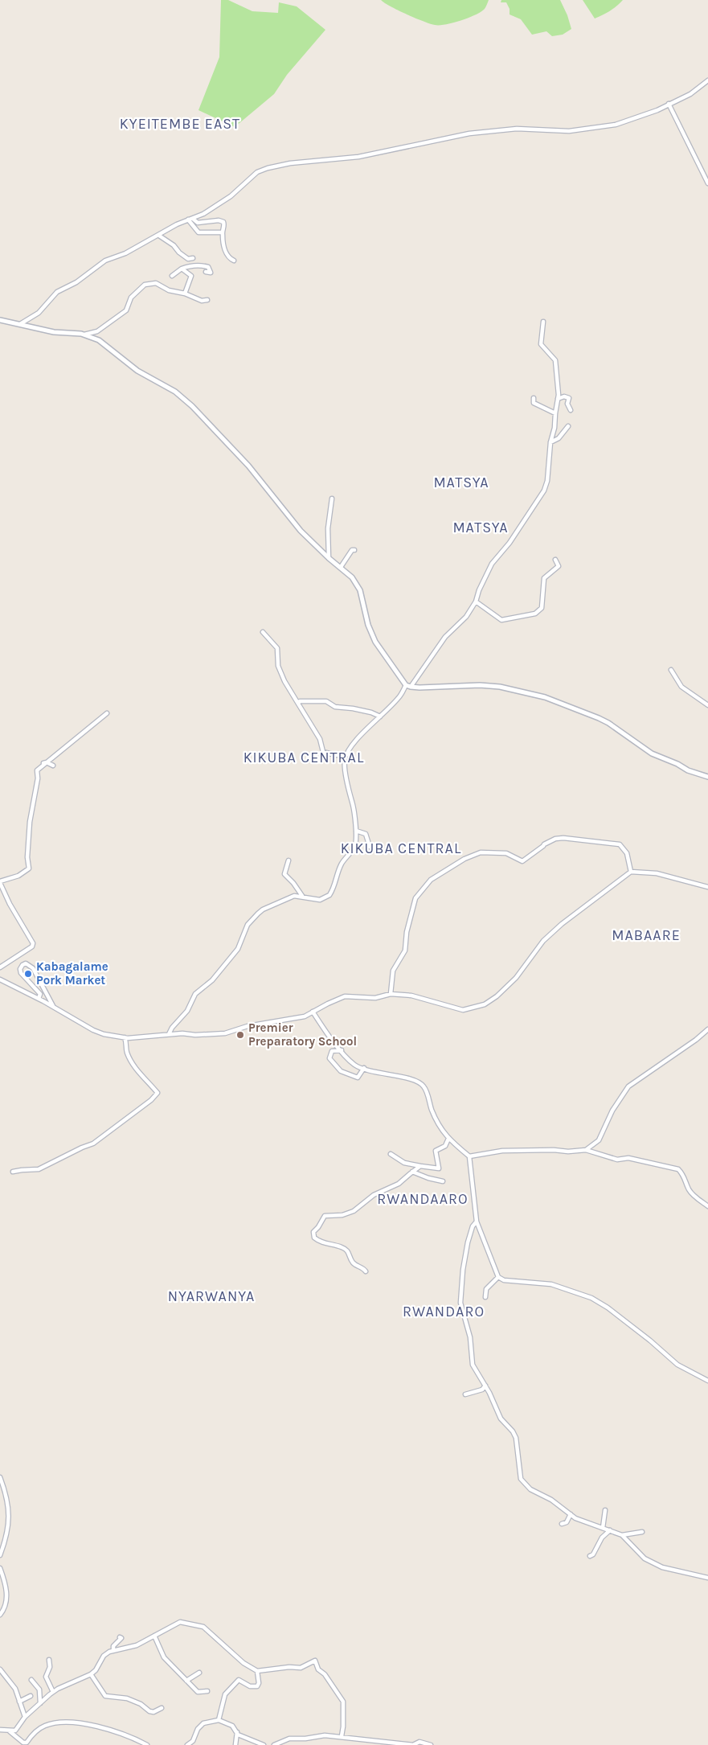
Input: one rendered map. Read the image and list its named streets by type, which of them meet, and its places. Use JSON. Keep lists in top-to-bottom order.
{
  "districts": [
    "KYEITEMBE EAST",
    "MATSYA",
    "MATSYA",
    "KIKUBA CENTRAL",
    "KIKUBA CENTRAL",
    "MABAARE",
    "RWANDAARO",
    "NYARWANYA",
    "RWANDARO"
  ],
  "places": ["Kabagalame Pork Market", "Premier Preparatory School"]
}
